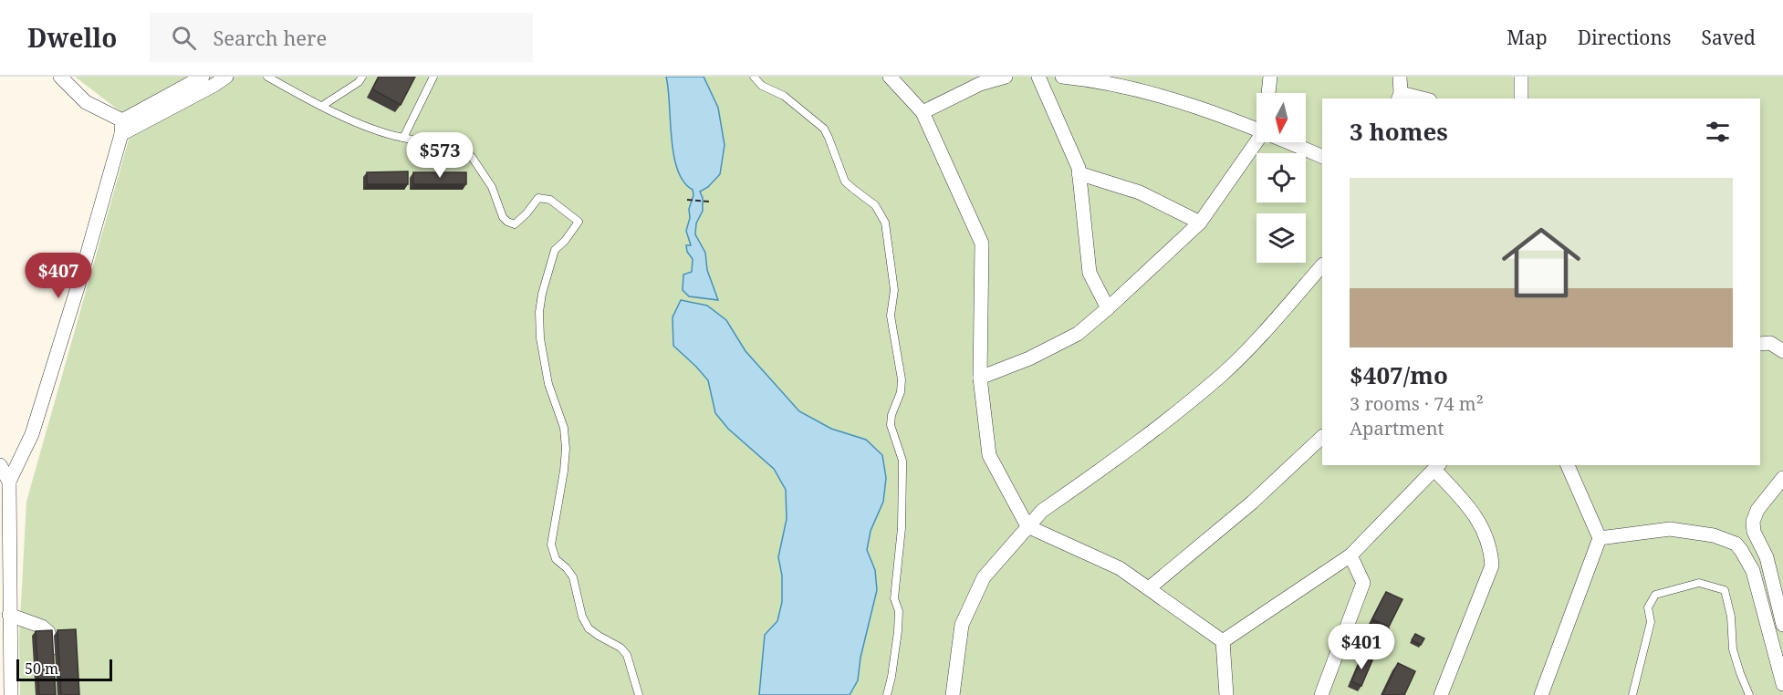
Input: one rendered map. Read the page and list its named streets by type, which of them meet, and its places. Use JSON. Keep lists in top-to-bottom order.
{
  "scale_bar": "50 m",
  "north": "bottom",
  "page": {
    "header": "Dwello",
    "search": "Search here",
    "nav": ["Map", "Directions", "Saved"],
    "heading": "3 homes",
    "price": ["$573", "$407", "$401"],
    "list": [
      {
        "name": "$407/mo",
        "note": "3 rooms · 74 m² · Apartment"
      }
    ],
    "scale": "50 m"
  }
}
